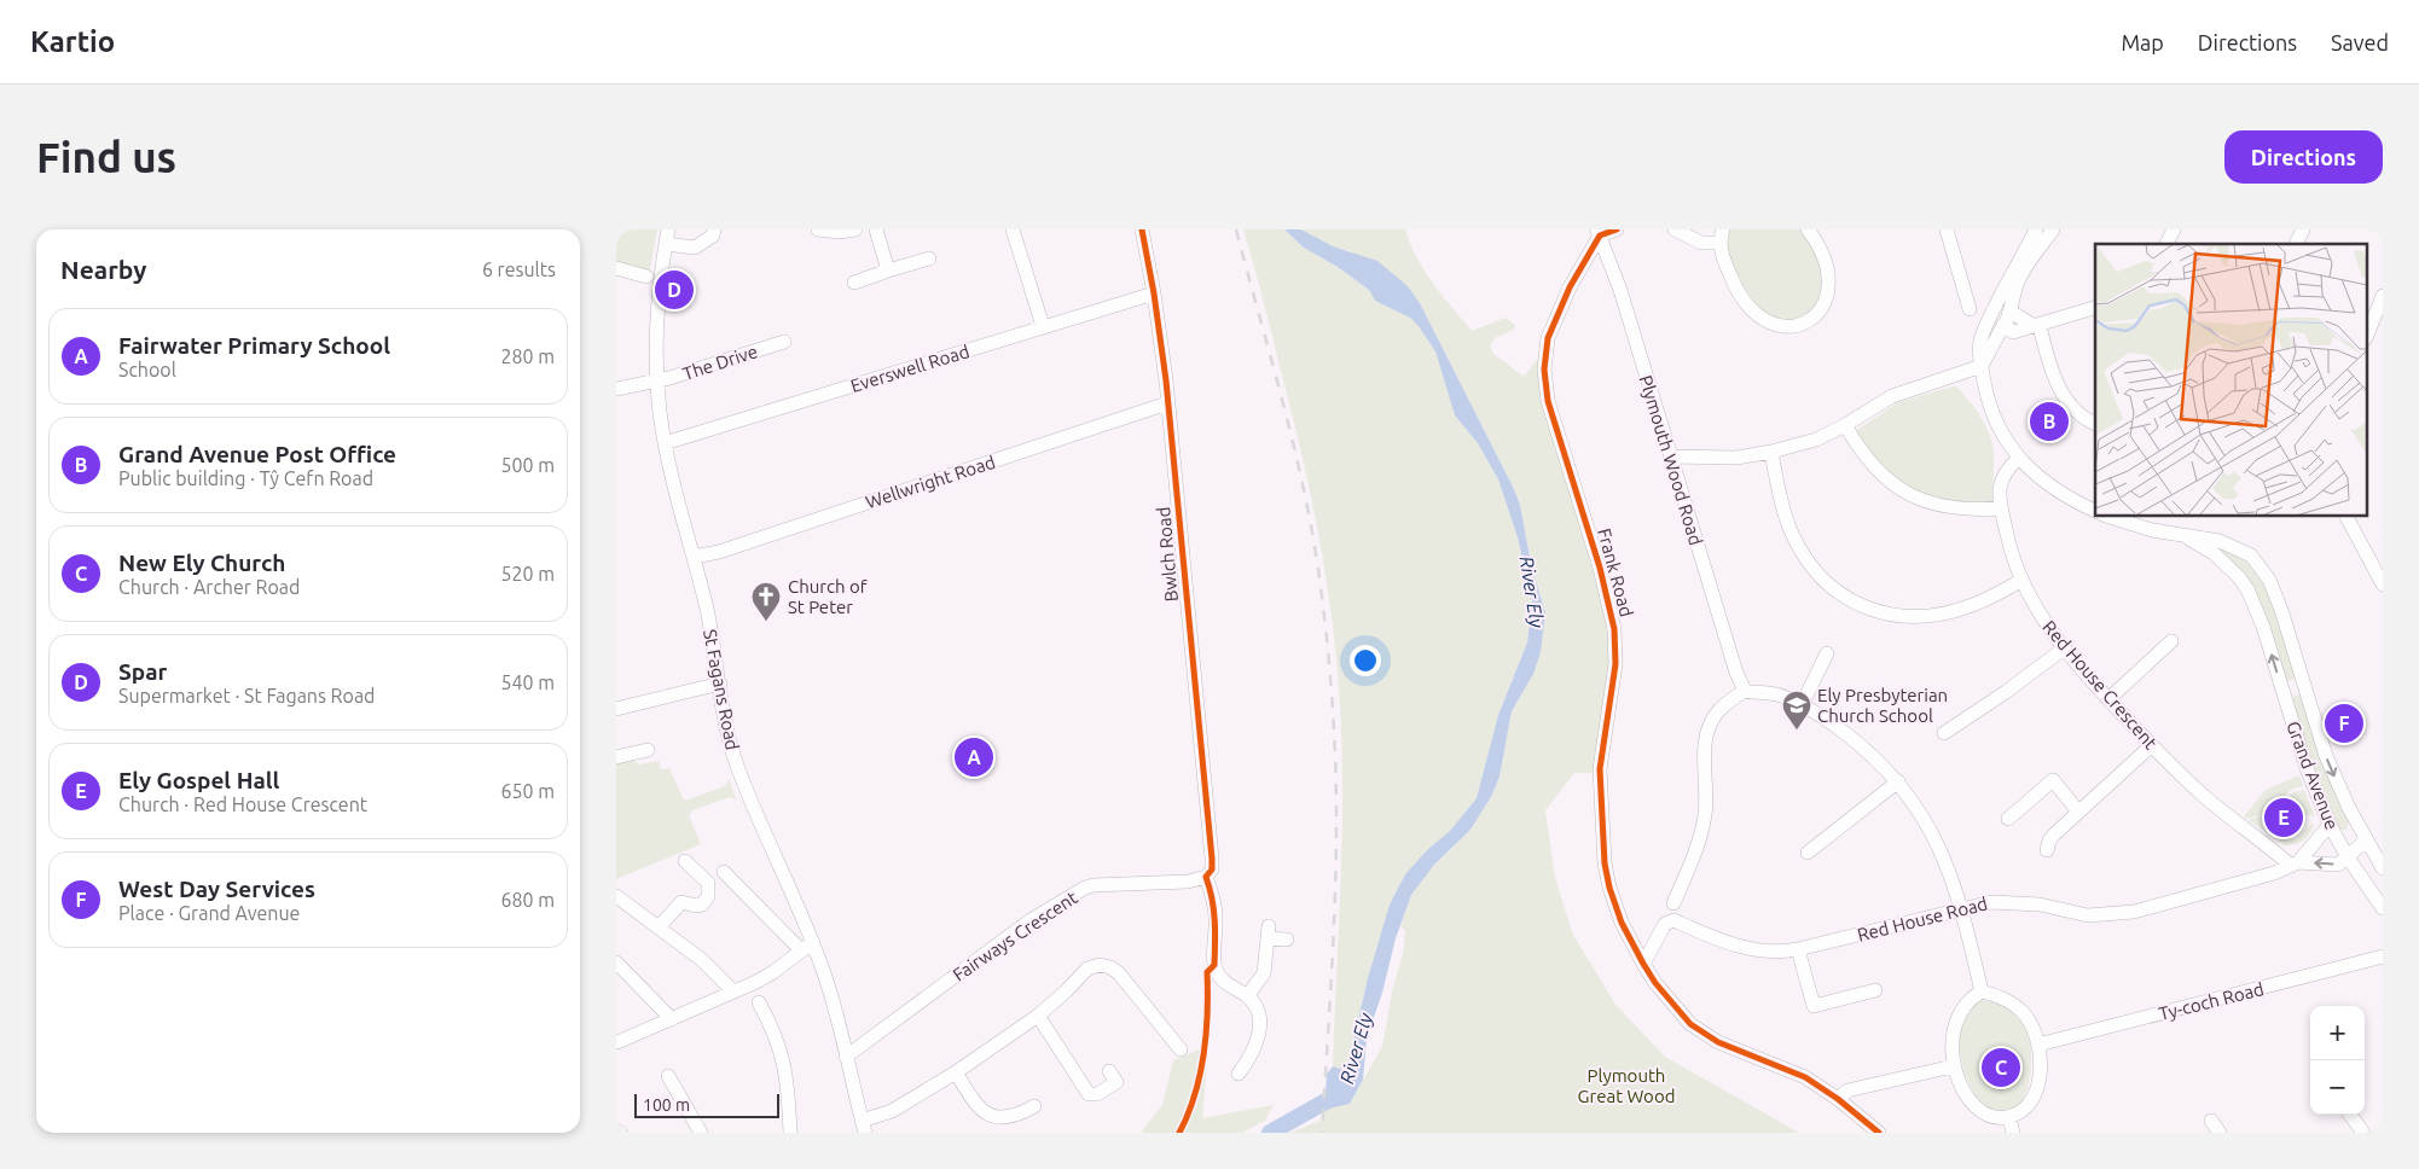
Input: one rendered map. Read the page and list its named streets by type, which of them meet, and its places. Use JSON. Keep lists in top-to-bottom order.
{
  "streets": {
    "street": [
      "The Drive",
      "Everswell Road",
      "Plymouth Wood Road",
      "Wellwright Road",
      "Bwlch Road",
      "Frank Road",
      "Red House Crescent",
      "St Fagans Road",
      "Grand Avenue",
      "Red House Road",
      "Fairways Crescent",
      "Ty-coch Road"
    ]
  },
  "crossings": [
    ["The Drive", "St Fagans Road"],
    ["Everswell Road", "Bwlch Road"],
    ["Everswell Road", "St Fagans Road"],
    ["Plymouth Wood Road", "Frank Road"],
    ["Wellwright Road", "Bwlch Road"],
    ["Wellwright Road", "St Fagans Road"],
    ["Bwlch Road", "Fairways Crescent"],
    ["Frank Road", "Red House Road"],
    ["Red House Crescent", "Red House Road"],
    ["St Fagans Road", "Fairways Crescent"],
    ["Grand Avenue", "Red House Road"]
  ],
  "water": ["River Ely"],
  "parks": ["Plymouth Great Wood"],
  "places": {
    "church": ["Church of St Peter"],
    "school or university": ["Ely Presbyterian Church School"]
  },
  "scale_bar": "100 m",
  "page": {
    "header": "Kartio",
    "nav": ["Map", "Directions", "Saved"],
    "buttons": "Directions",
    "title": "Find us",
    "heading": ["Nearby", "6 results"],
    "pins": [
      "D",
      "B",
      "F",
      "A",
      "E",
      "C"
    ],
    "list": [
      {
        "mark": "A",
        "name": "Fairwater Primary School",
        "note": "School",
        "value": "280 m"
      },
      {
        "mark": "B",
        "name": "Grand Avenue Post Office",
        "note": "Public building · Tŷ Cefn Road",
        "value": "500 m"
      },
      {
        "mark": "C",
        "name": "New Ely Church",
        "note": "Church · Archer Road",
        "value": "520 m"
      },
      {
        "mark": "D",
        "name": "Spar",
        "note": "Supermarket · St Fagans Road",
        "value": "540 m"
      },
      {
        "mark": "E",
        "name": "Ely Gospel Hall",
        "note": "Church · Red House Crescent",
        "value": "650 m"
      },
      {
        "mark": "F",
        "name": "West Day Services",
        "note": "Place · Grand Avenue",
        "value": "680 m"
      }
    ],
    "map_buttons": ["+", "−"],
    "scale": "100 m"
  }
}
